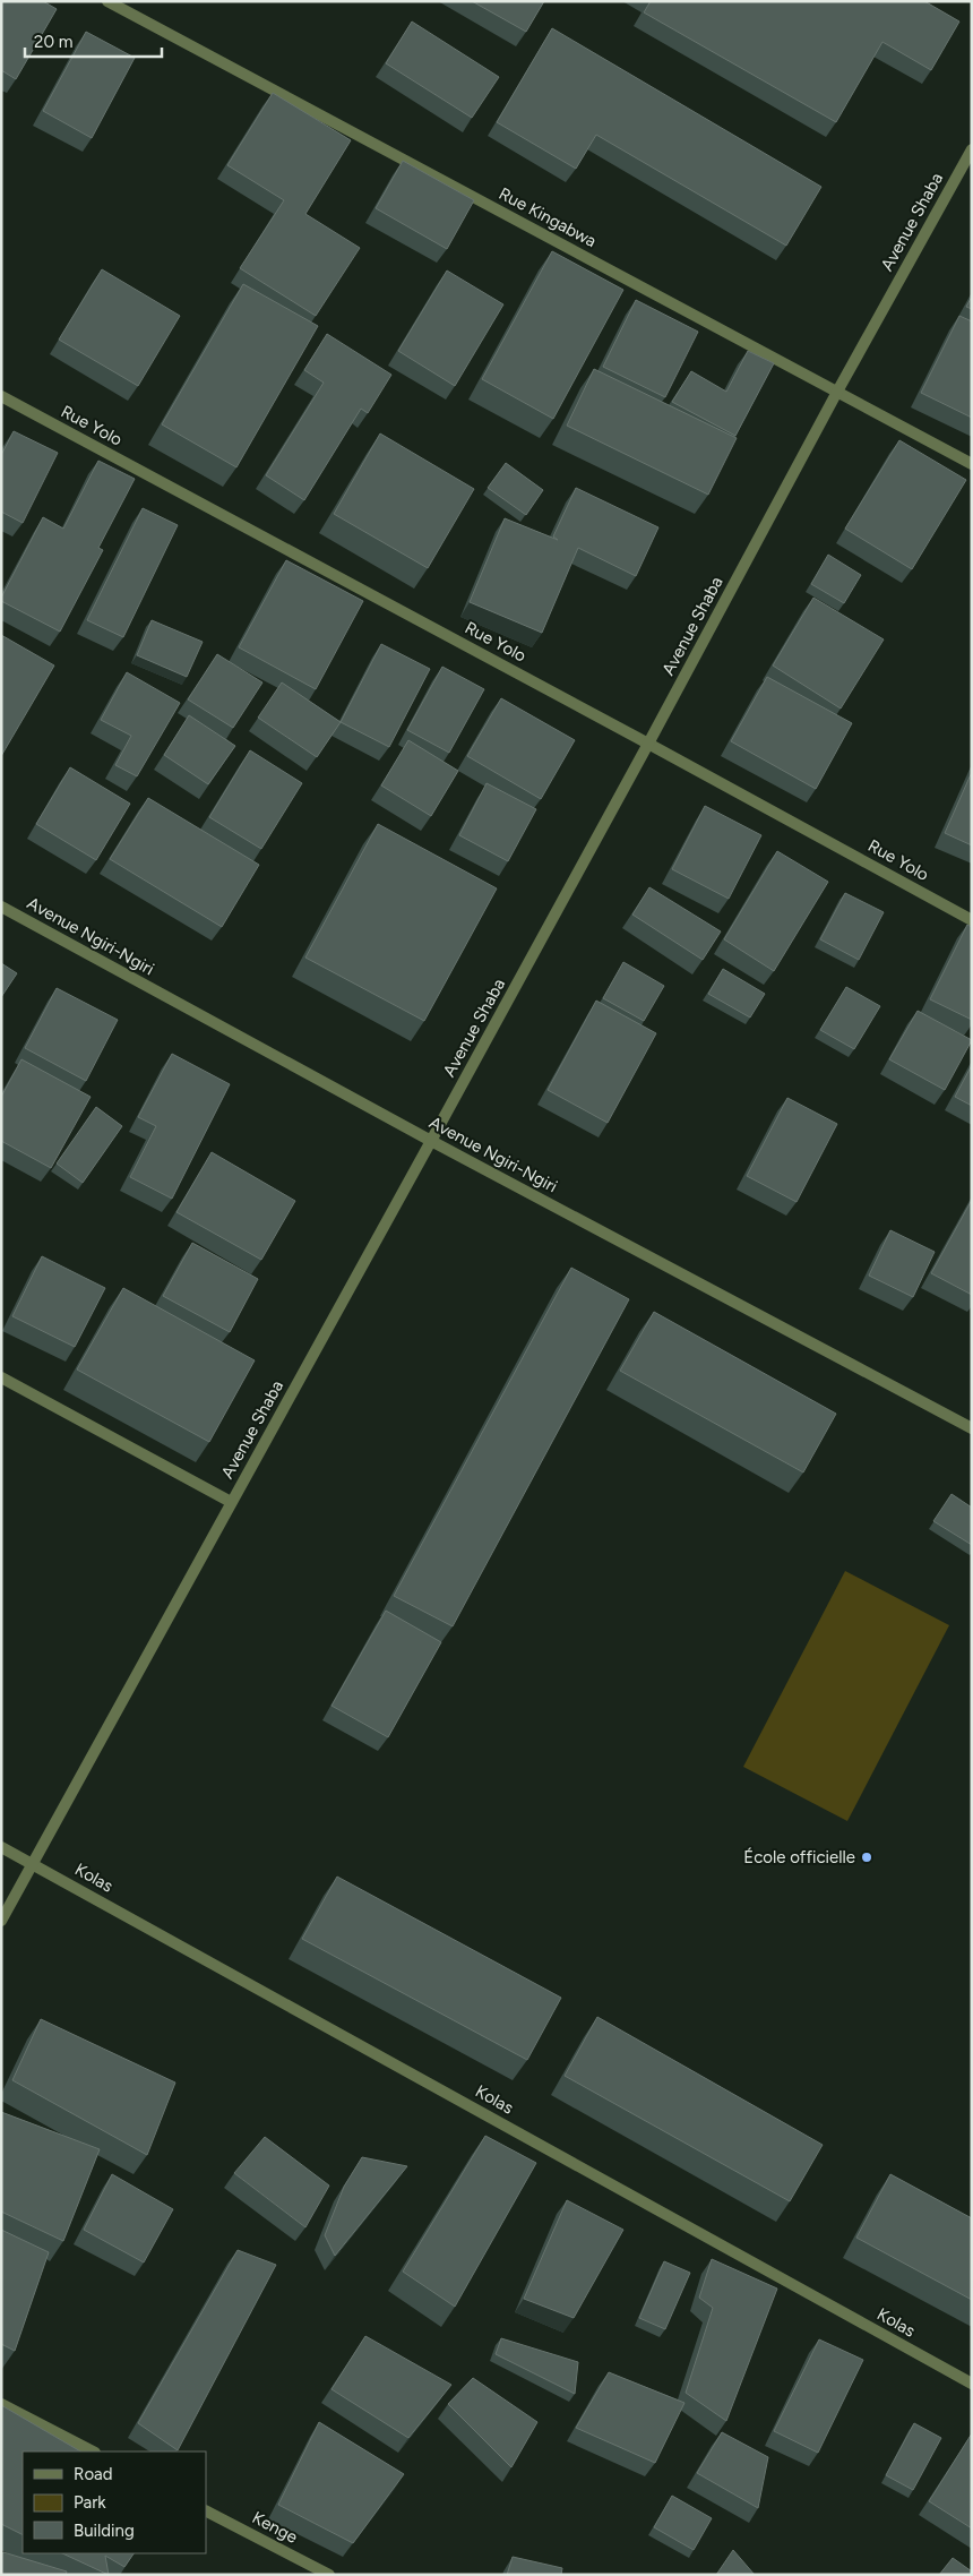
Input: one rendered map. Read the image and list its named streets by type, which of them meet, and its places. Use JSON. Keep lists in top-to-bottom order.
{
  "streets": {
    "street": [
      "Rue Kingabwa",
      "Avenue Shaba",
      "Rue Yolo",
      "Avenue Ngiri-Ngiri",
      "Kolas",
      "Kenge"
    ]
  },
  "crossings": [
    ["Rue Kingabwa", "Avenue Shaba"],
    ["Avenue Shaba", "Rue Yolo"],
    ["Avenue Shaba", "Avenue Ngiri-Ngiri"],
    ["Avenue Shaba", "Kolas"]
  ],
  "places": ["École officielle"],
  "legend": ["Road", "Park", "Building"],
  "scale_bar": "20 m"
}
